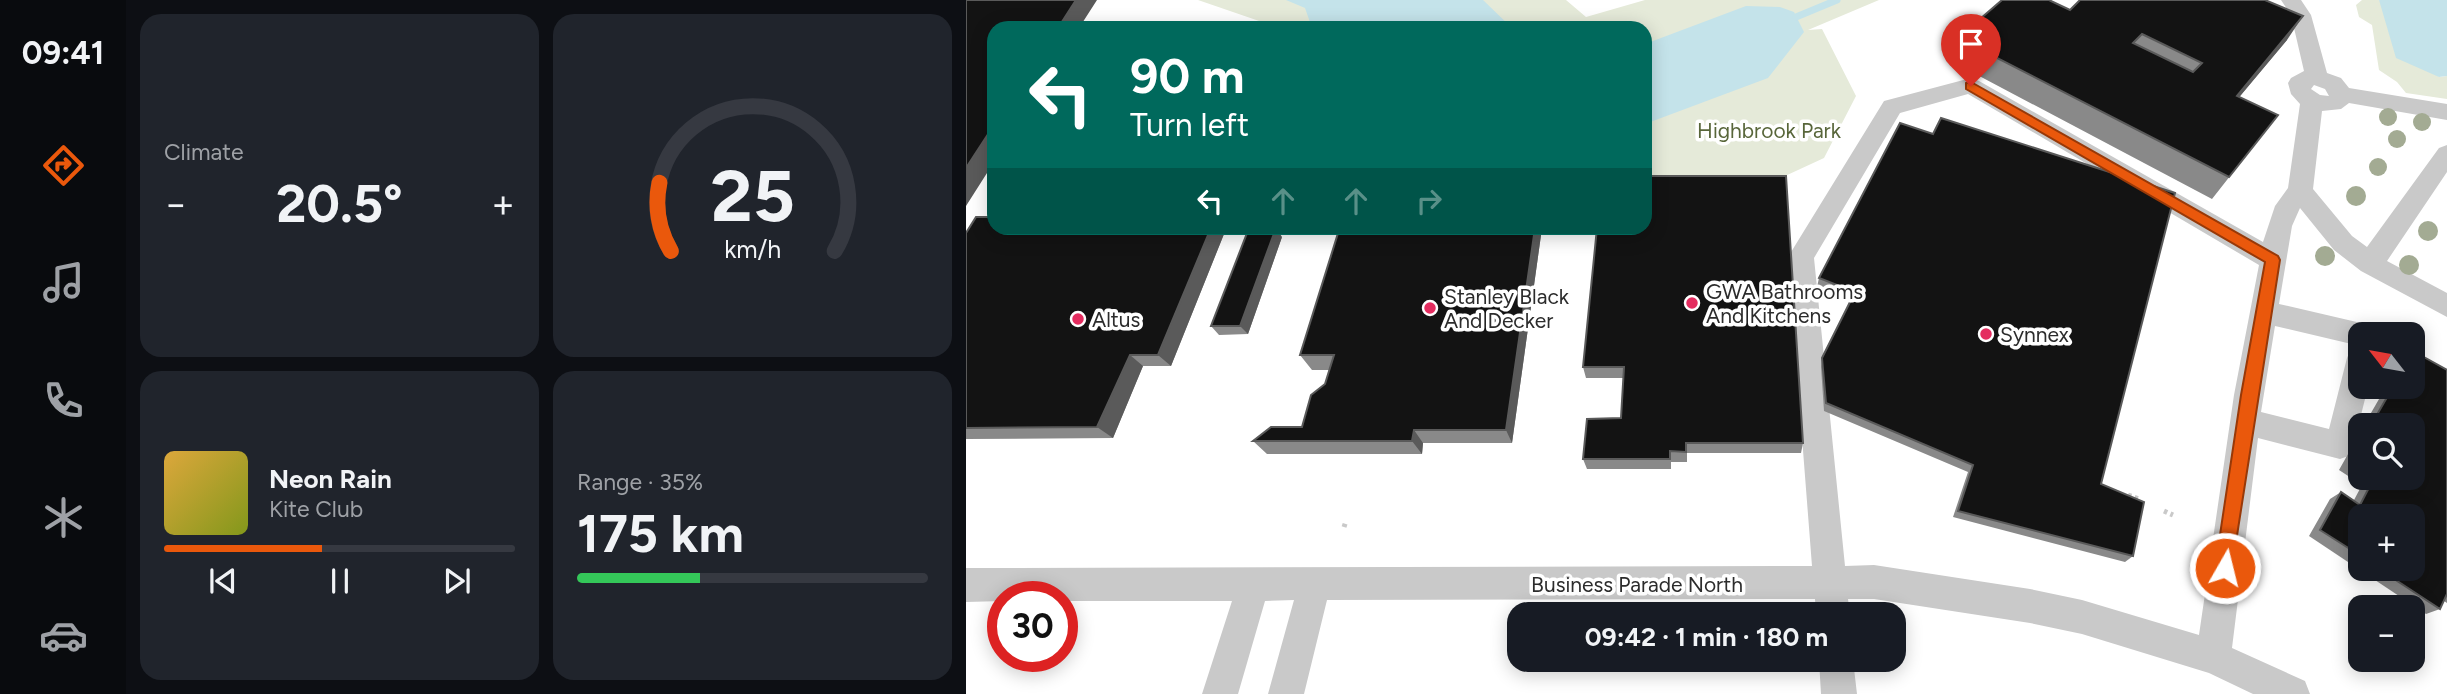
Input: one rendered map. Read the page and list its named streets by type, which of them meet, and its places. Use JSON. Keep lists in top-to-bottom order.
{
  "streets": {
    "street": ["Business Parade North"]
  },
  "parks": ["Highbrook Park"],
  "places": [
    "GWA Bathrooms And Kitchens",
    "Stanley Black And Decker",
    "Altus",
    "Synnex"
  ],
  "north": "top left",
  "page": {
    "tabs": "09:41",
    "tile": [
      "Climate",
      ["Range · 35%", "175 km"]
    ],
    "turn": ["90 m", "Turn left"],
    "heat": ["−", "20.5°", "+"],
    "map_buttons": ["+", "−"],
    "song": ["Neon Rain", "Kite Club"],
    "limit": "30",
    "trip": "09:42 · 1 min · 180 m",
    "gauge": ["25", "km/h"]
  }
}
